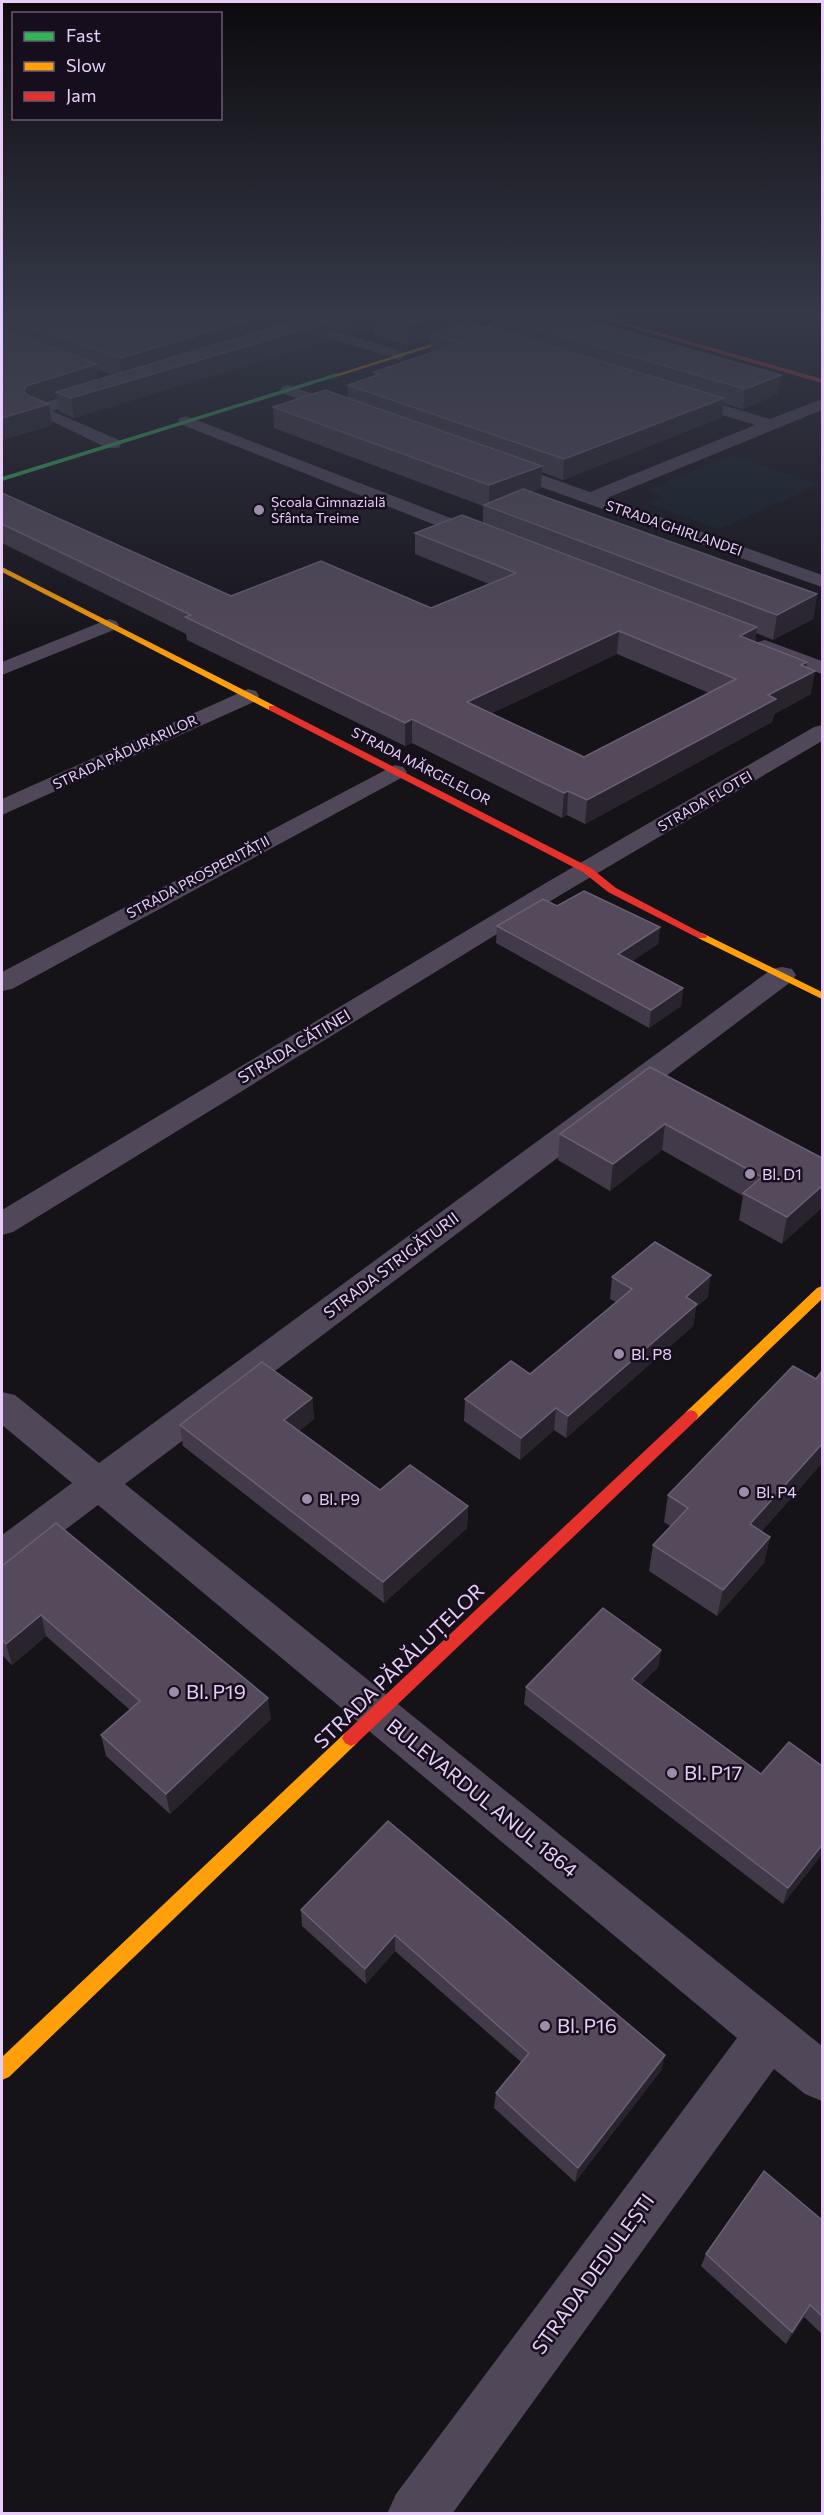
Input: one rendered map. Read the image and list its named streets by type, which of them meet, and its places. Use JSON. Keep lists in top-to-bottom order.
{
  "streets": {
    "street": [
      "STRADA GHIRLANDEI",
      "STRADA PĂDURARILOR",
      "STRADA MĂRGELELOR",
      "STRADA FLOTEI",
      "STRADA PROSPERITĂȚII",
      "STRADA CĂTINEI",
      "STRADA STRIGĂTURII",
      "STRADA PĂRĂLUȚELOR",
      "BULEVARDUL ANUL 1864",
      "STRADA DEDULEȘTI"
    ]
  },
  "crossings": [
    ["STRADA PĂDURARILOR", "STRADA MĂRGELELOR"],
    ["STRADA MĂRGELELOR", "STRADA FLOTEI"],
    ["STRADA MĂRGELELOR", "STRADA PROSPERITĂȚII"],
    ["STRADA MĂRGELELOR", "STRADA CĂTINEI"],
    ["STRADA MĂRGELELOR", "STRADA STRIGĂTURII"],
    ["STRADA FLOTEI", "STRADA CĂTINEI"],
    ["STRADA STRIGĂTURII", "BULEVARDUL ANUL 1864"],
    ["STRADA PĂRĂLUȚELOR", "BULEVARDUL ANUL 1864"],
    ["BULEVARDUL ANUL 1864", "STRADA DEDULEȘTI"]
  ],
  "places": [
    "Școala Gimnazială Sfânta Treime",
    "Bl. D1",
    "Bl. P8",
    "Bl. P4",
    "Bl. P9",
    "Bl. P19",
    "Bl. P17",
    "Bl. P16"
  ],
  "legend": ["Fast", "Slow", "Jam"]
}
